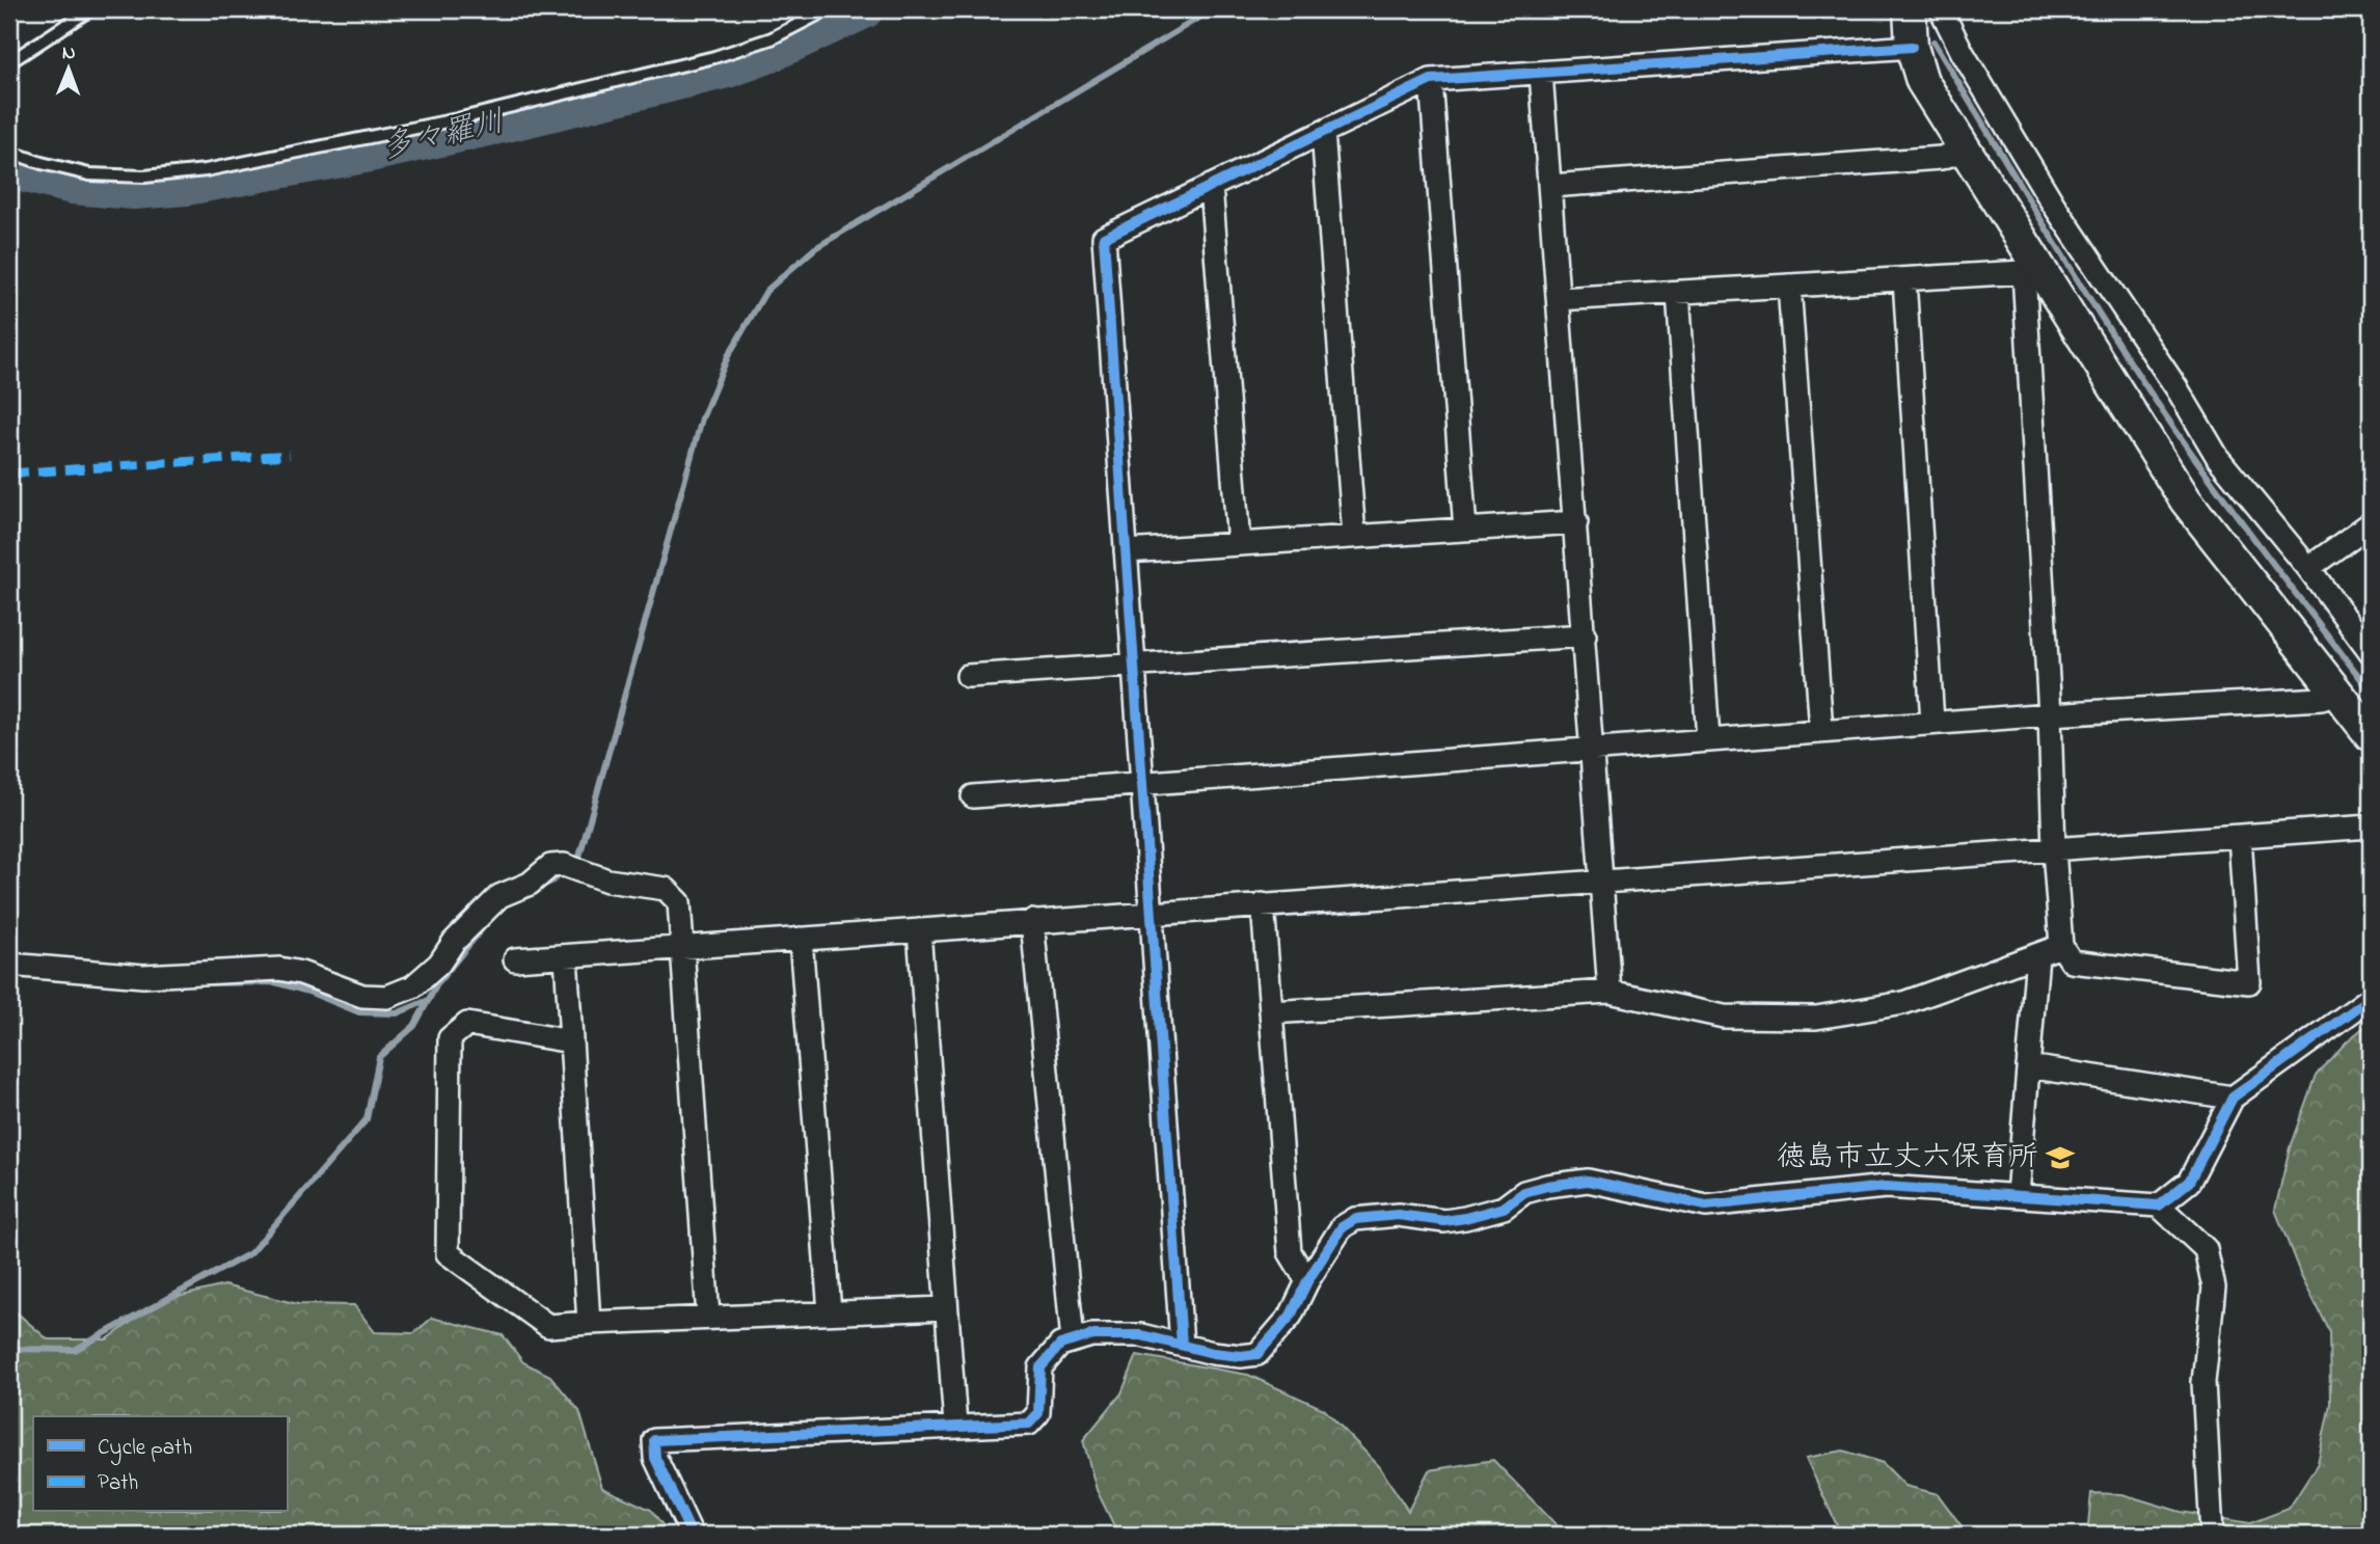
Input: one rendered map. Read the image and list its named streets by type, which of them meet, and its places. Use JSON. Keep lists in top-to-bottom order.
{
  "water": ["多々羅川"],
  "places": {
    "school or university": ["徳島市立丈六保育所"]
  },
  "legend": ["Cycle path", "Path"],
  "north": "top"
}
